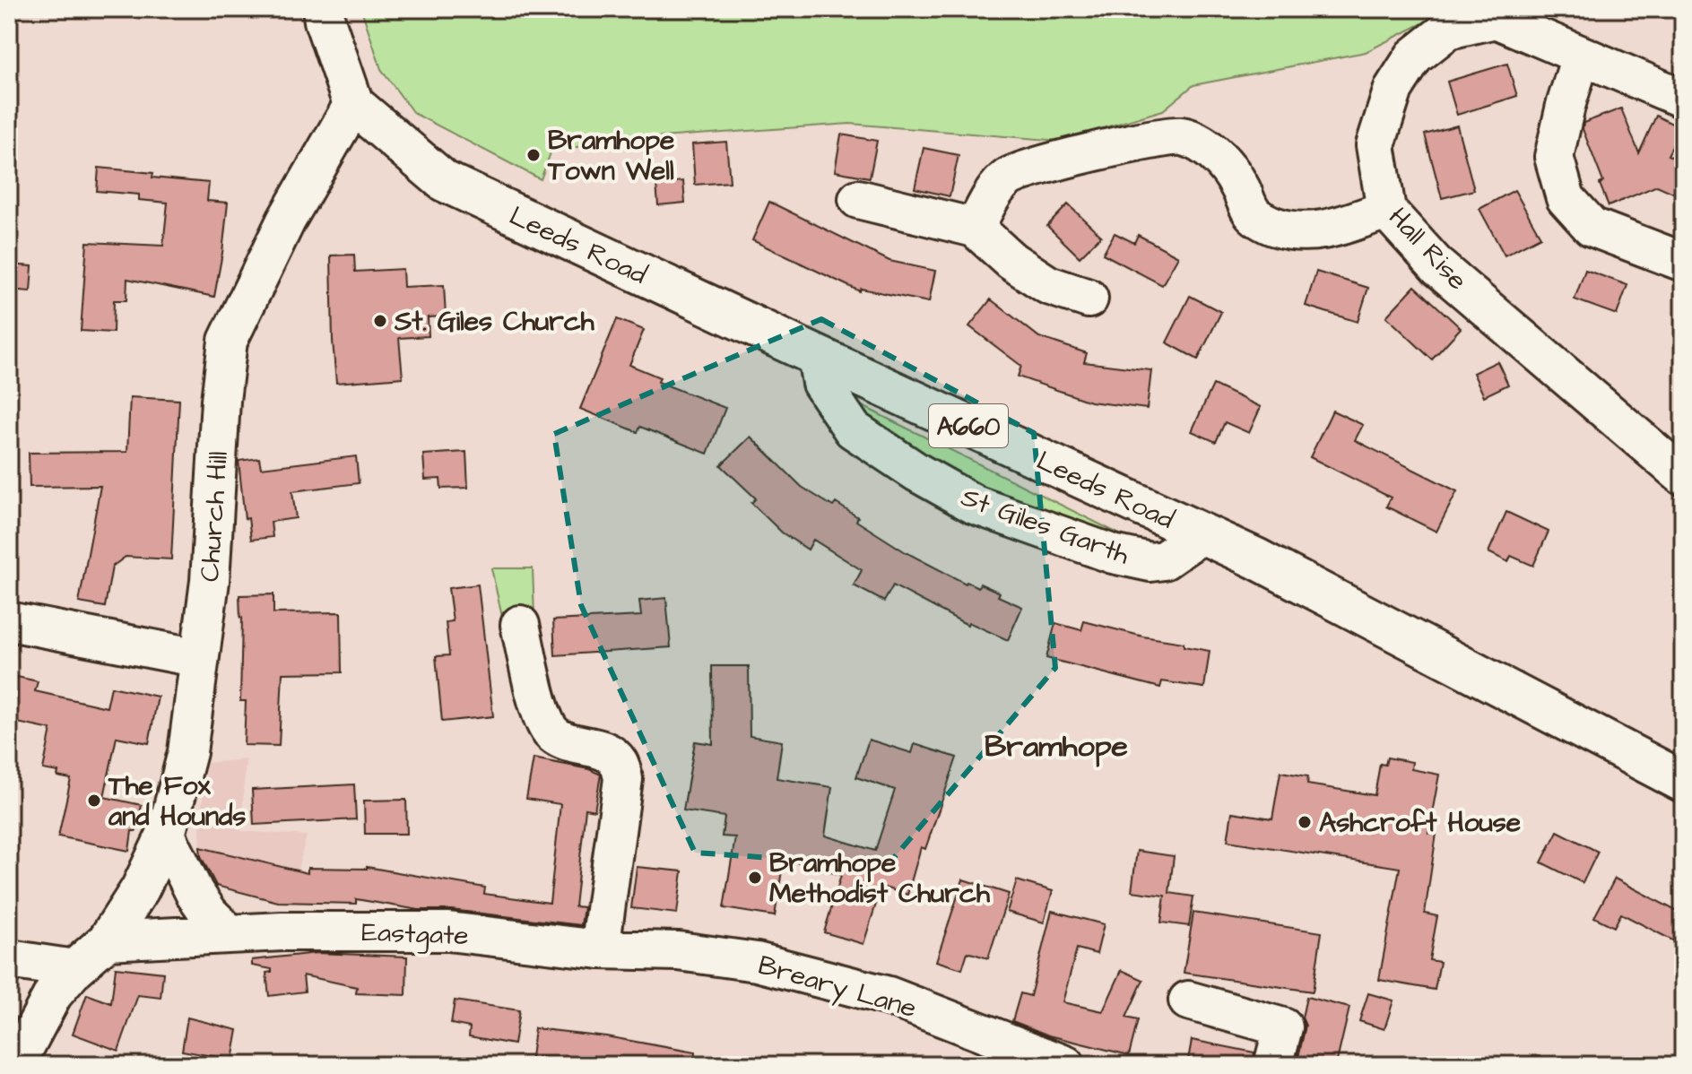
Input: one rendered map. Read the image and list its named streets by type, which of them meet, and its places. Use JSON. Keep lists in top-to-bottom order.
{
  "streets": {
    "highway": ["Leeds Road", "A660"],
    "street": [
      "Hall Rise",
      "Church Hill",
      "St Giles Garth",
      "Eastgate",
      "Breary Lane"
    ]
  },
  "crossings": [
    ["Leeds Road", "Church Hill"],
    ["Leeds Road", "St Giles Garth"],
    ["Church Hill", "Eastgate"],
    ["Eastgate", "Breary Lane"]
  ],
  "districts": ["Bramhope"],
  "places": [
    "Bramhope Town Well",
    "St. Giles Church",
    "The Fox and Hounds",
    "Ashcroft House",
    "Bramhope Methodist Church"
  ]
}
